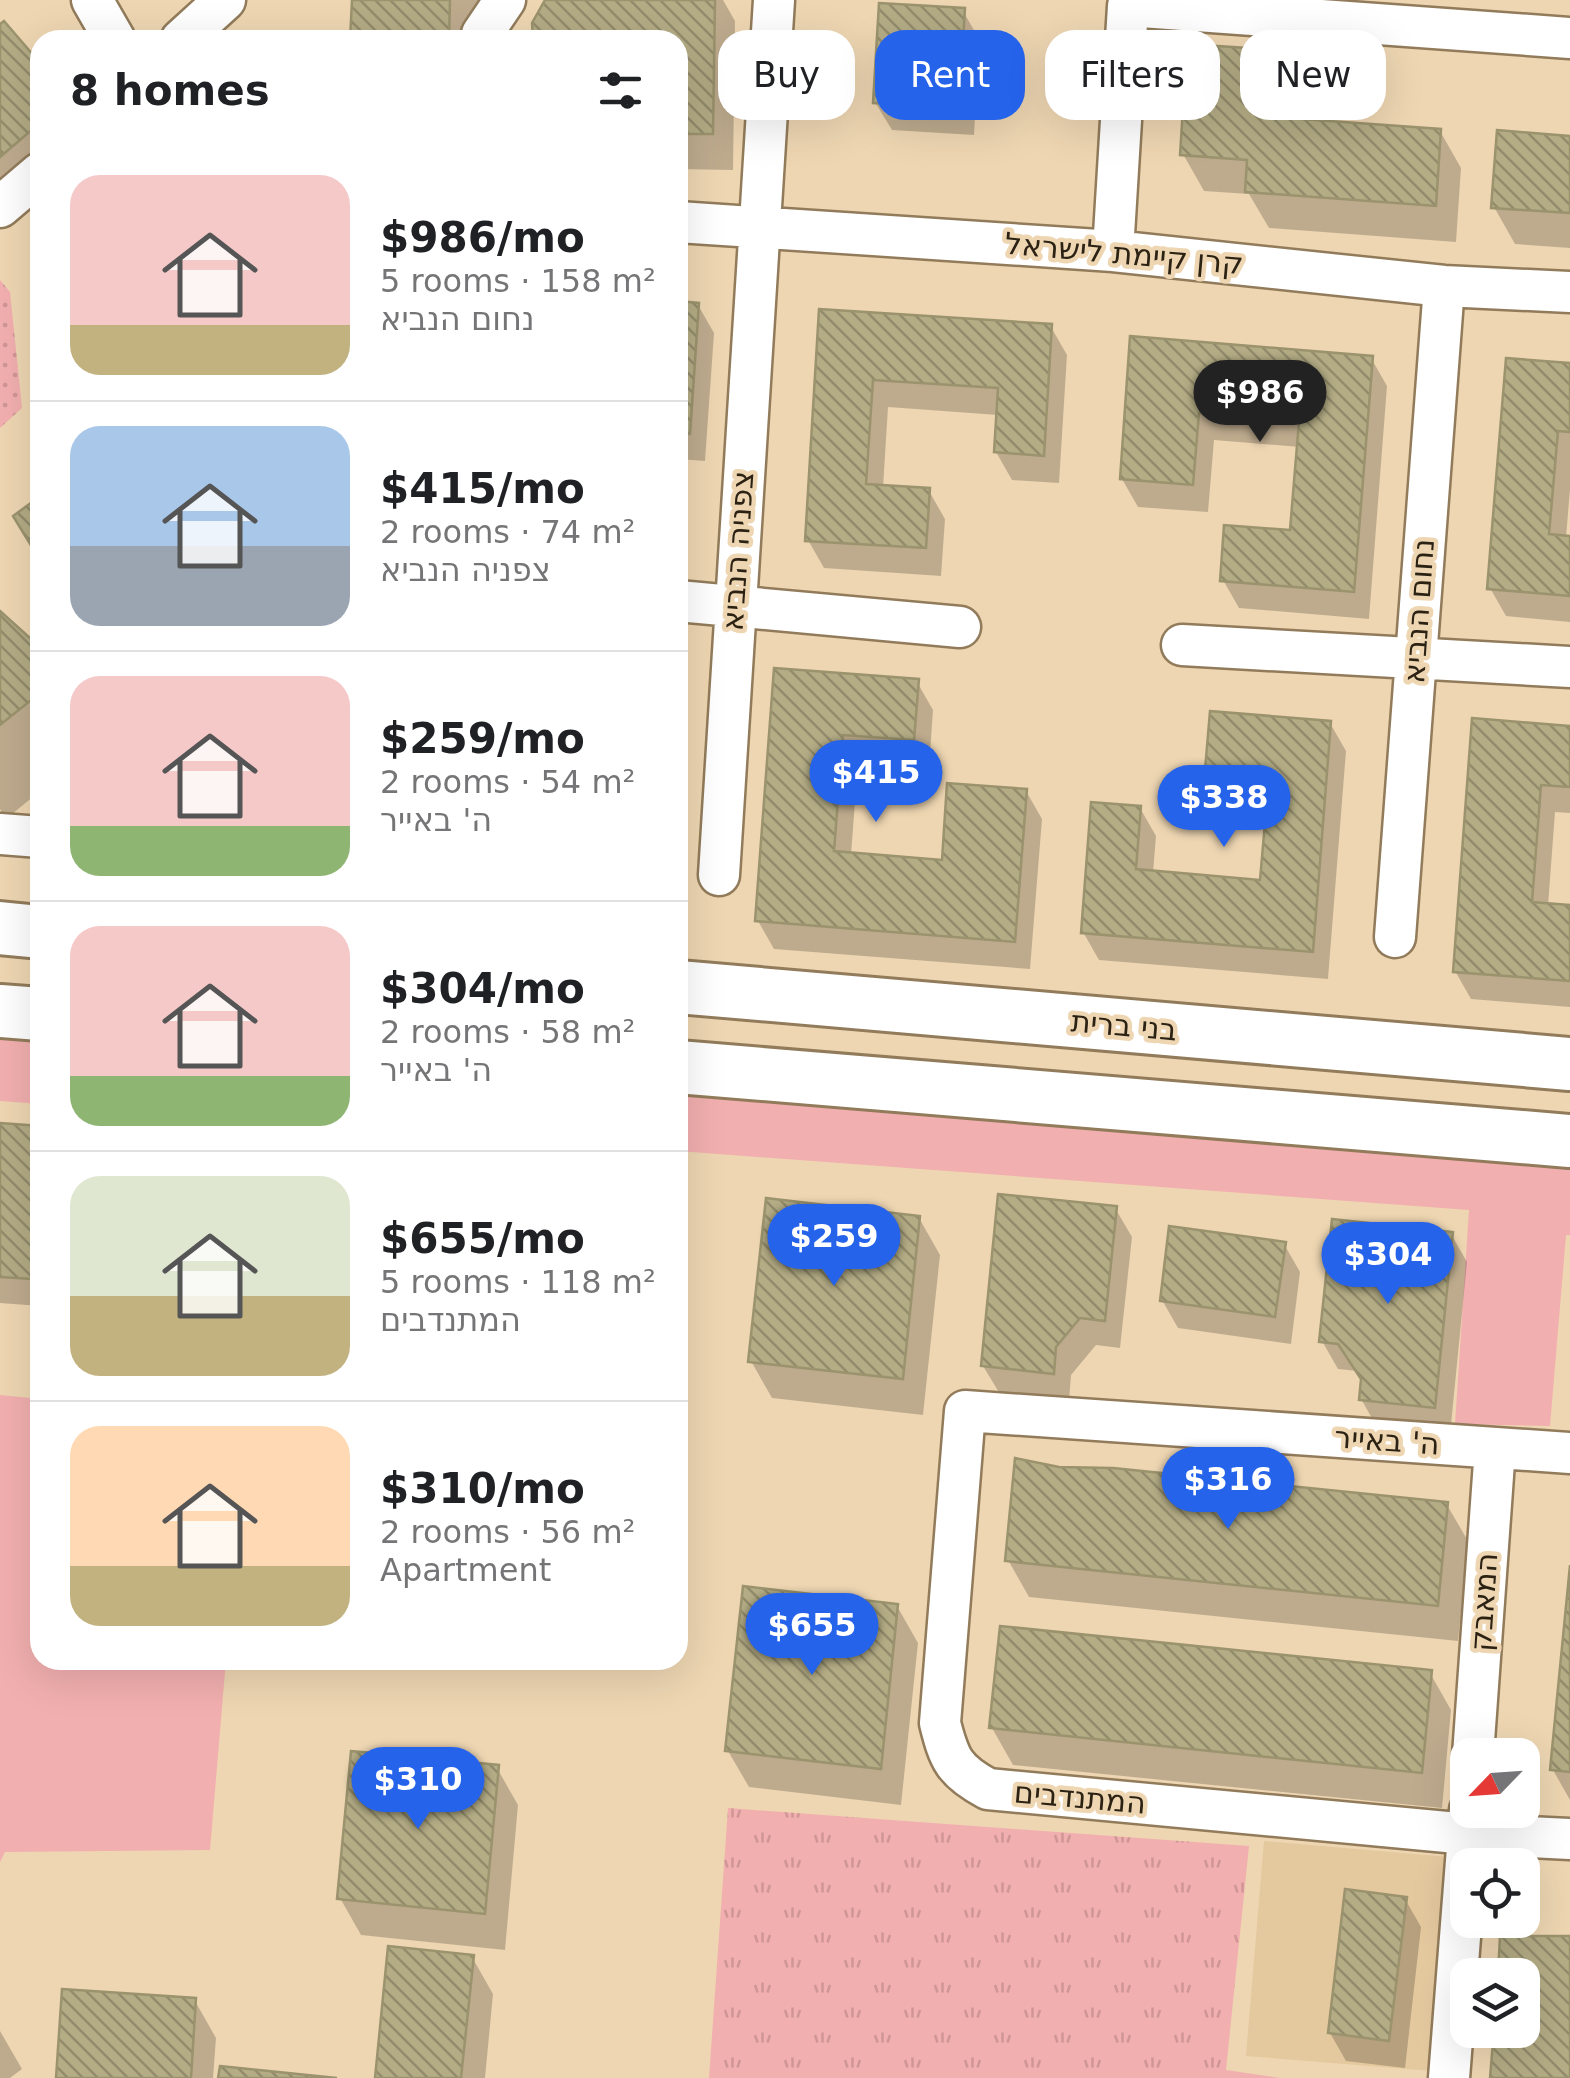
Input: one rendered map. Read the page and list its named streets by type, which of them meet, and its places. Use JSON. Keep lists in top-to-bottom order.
{
  "streets": {
    "main road": ["בני ברית"],
    "street": [
      "קרן קיימת לישראל",
      "צפניה הנביא",
      "נחום הנביא",
      "ה' באייר",
      "המאבק",
      "המתנדבים"
    ]
  },
  "crossings": [
    ["קרן קיימת לישראל", "צפניה הנביא"],
    ["קרן קיימת לישראל", "נחום הנביא"],
    ["ה' באייר", "המאבק"],
    ["ה' באייר", "המתנדבים"]
  ],
  "north": "bottom left",
  "page": {
    "chip": [
      "Buy",
      "Rent",
      "Filters",
      "New"
    ],
    "heading": "8 homes",
    "list": [
      {
        "name": "$986/mo",
        "note": "5 rooms · 158 m² · נחום הנביא"
      },
      {
        "name": "$415/mo",
        "note": "2 rooms · 74 m² · צפניה הנביא"
      },
      {
        "name": "$259/mo",
        "note": "2 rooms · 54 m² · ה' באייר"
      },
      {
        "name": "$304/mo",
        "note": "2 rooms · 58 m² · ה' באייר"
      },
      {
        "name": "$655/mo",
        "note": "5 rooms · 118 m² · המתנדבים"
      },
      {
        "name": "$310/mo",
        "note": "2 rooms · 56 m² · Apartment"
      }
    ],
    "price": [
      "$986",
      "$415",
      "$338",
      "$259",
      "$304",
      "$316",
      "$655",
      "$310"
    ]
  }
}
